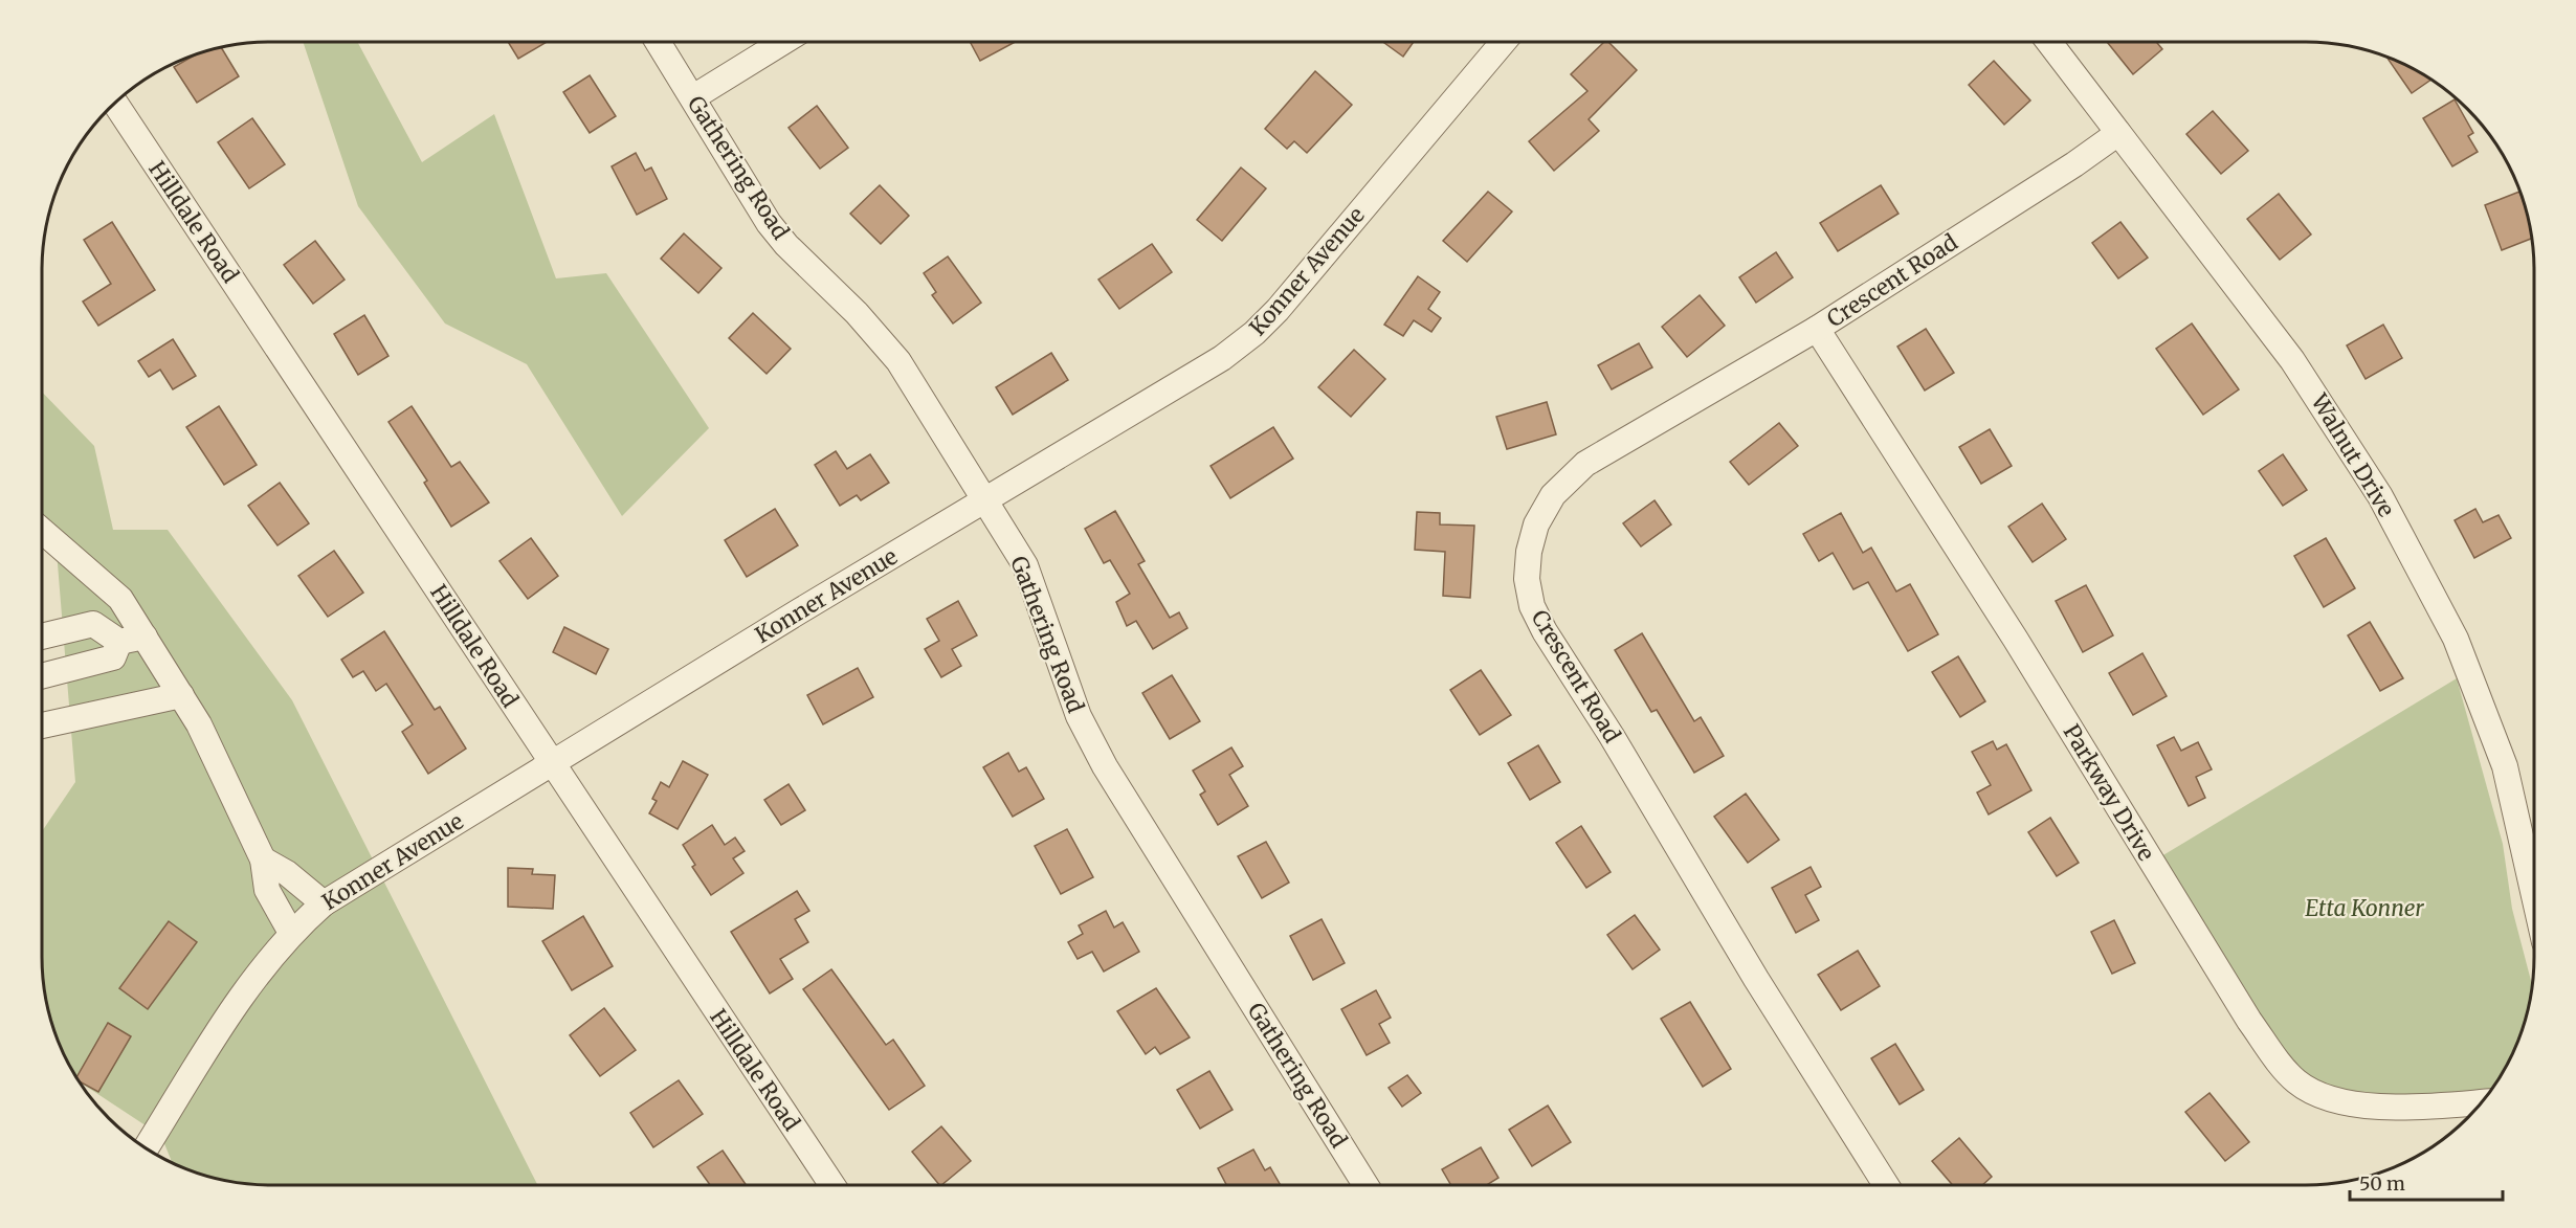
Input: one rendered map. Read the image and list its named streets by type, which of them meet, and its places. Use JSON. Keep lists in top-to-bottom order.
{
  "streets": {
    "street": [
      "Gathering Road",
      "Hilldale Road",
      "Konner Avenue",
      "Crescent Road",
      "Walnut Drive",
      "Parkway Drive"
    ]
  },
  "crossings": [
    ["Gathering Road", "Konner Avenue"],
    ["Hilldale Road", "Konner Avenue"],
    ["Crescent Road", "Walnut Drive"],
    ["Crescent Road", "Parkway Drive"]
  ],
  "parks": ["Etta Konner"],
  "scale_bar": "50 m"
}
